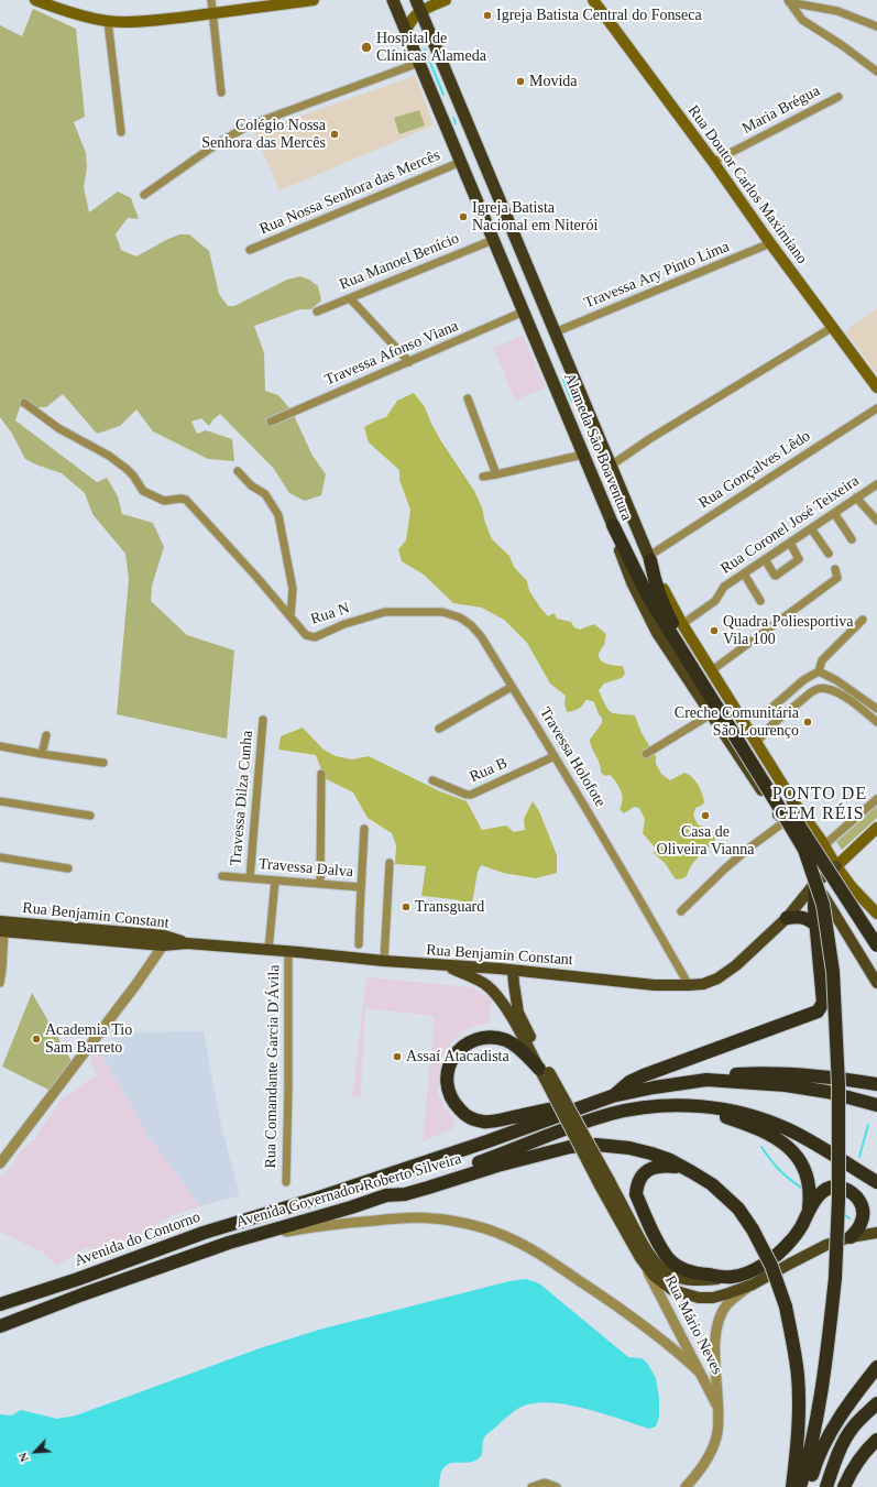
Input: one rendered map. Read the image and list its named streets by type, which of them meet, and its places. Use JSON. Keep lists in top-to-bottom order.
{
  "streets": {
    "highway": ["Alameda São Boaventura", "Avenida Governador Roberto Silveira", "Avenida do Contorno"],
    "main road": ["Rua Doutor Carlos Maximiano", "Rua Benjamin Constant"],
    "street": [
      "Maria Brégua",
      "Rua Nossa Senhora das Mercês",
      "Rua Manoel Benício",
      "Travessa Ary Pinto Lima",
      "Travessa Afonso Viana",
      "Rua Gonçalves Lêdo",
      "Rua Coronel José Teixeira",
      "Rua N",
      "Travessa Holofote",
      "Rua B",
      "Travessa Dilza Cunha",
      "Travessa Dalva",
      "Rua Comandante Garcia D'Ávila",
      "Rua Mário Neves"
    ]
  },
  "crossings": [
    ["Maria Brégua", "Rua Doutor Carlos Maximiano"],
    ["Rua Doutor Carlos Maximiano", "Travessa Ary Pinto Lima"],
    ["Rua Nossa Senhora das Mercês", "Alameda São Boaventura"],
    ["Rua Manoel Benício", "Alameda São Boaventura"],
    ["Travessa Ary Pinto Lima", "Alameda São Boaventura"],
    ["Travessa Afonso Viana", "Alameda São Boaventura"],
    ["Alameda São Boaventura", "Rua Gonçalves Lêdo"],
    ["Alameda São Boaventura", "Rua Coronel José Teixeira"],
    ["Alameda São Boaventura", "Rua Benjamin Constant"],
    ["Rua N", "Travessa Holofote"],
    ["Travessa Holofote", "Rua B"],
    ["Travessa Holofote", "Rua Benjamin Constant"],
    ["Travessa Dilza Cunha", "Travessa Dalva"],
    ["Rua Benjamin Constant", "Rua Comandante Garcia D'Ávila"],
    ["Avenida Governador Roberto Silveira", "Avenida do Contorno"],
    ["Avenida Governador Roberto Silveira", "Rua Mário Neves"]
  ],
  "districts": ["PONTO DE CEM RÉIS"],
  "places": [
    "Igreja Batista Central do Fonseca",
    "Hospital de Clínicas Alameda",
    "Movida",
    "Colégio Nossa Senhora das Mercês",
    "Igreja Batista Nacional em Niterói",
    "Quadra Poliesportiva Vila 100",
    "Creche Comunitária São Lourenço",
    "Casa de Oliveira Vianna",
    "Transguard",
    "Academia Tio Sam Barreto",
    "Assaí Atacadista"
  ],
  "north": "bottom left"
}
